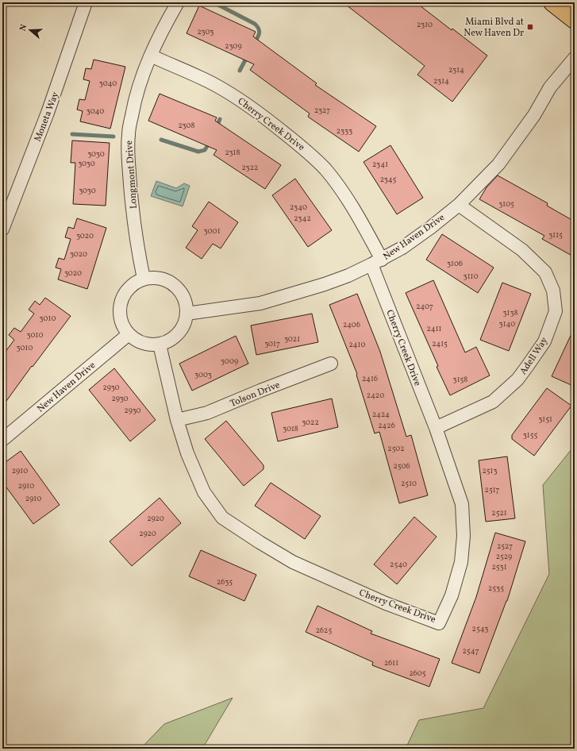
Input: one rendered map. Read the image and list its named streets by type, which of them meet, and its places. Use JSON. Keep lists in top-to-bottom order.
{
  "streets": {
    "street": [
      "Moneta Way",
      "Cherry Creek Drive",
      "Longmont Drive",
      "New Haven Drive",
      "Adell Way",
      "Tolson Drive"
    ]
  },
  "crossings": [
    ["Cherry Creek Drive", "Longmont Drive"],
    ["Cherry Creek Drive", "New Haven Drive"],
    ["Cherry Creek Drive", "Adell Way"],
    ["Cherry Creek Drive", "Tolson Drive"],
    ["Longmont Drive", "New Haven Drive"],
    ["New Haven Drive", "Adell Way"]
  ],
  "places": {
    "transit": ["Miami Blvd at New Haven Dr"]
  },
  "house_numbers": [
    "2310",
    "2303",
    "2309",
    "2314",
    "2314",
    "3040",
    "2327",
    "3040",
    "2308",
    "2333",
    "2318",
    "3030",
    "3030",
    "2341",
    "2322",
    "2345",
    "3030",
    "3105",
    "2340",
    "2342",
    "3001",
    "3115",
    "3020",
    "3020",
    "3106",
    "3020",
    "3110",
    "2407",
    "3138",
    "3010",
    "3140",
    "2406",
    "2411",
    "3010",
    "3021",
    "3017",
    "2415",
    "2410",
    "3010",
    "3009",
    "3003",
    "2416",
    "3158",
    "2930",
    "2420",
    "2930",
    "2930",
    "2424",
    "3151",
    "3022",
    "2426",
    "3018",
    "3155",
    "2502",
    "2506",
    "2910",
    "2513",
    "2510",
    "2910",
    "2517",
    "2910",
    "2521",
    "2920",
    "2920",
    "2527",
    "2529",
    "2540",
    "2531",
    "2635",
    "2535",
    "2543",
    "2625",
    "2547",
    "2611",
    "2605"
  ],
  "north": "left"
}
